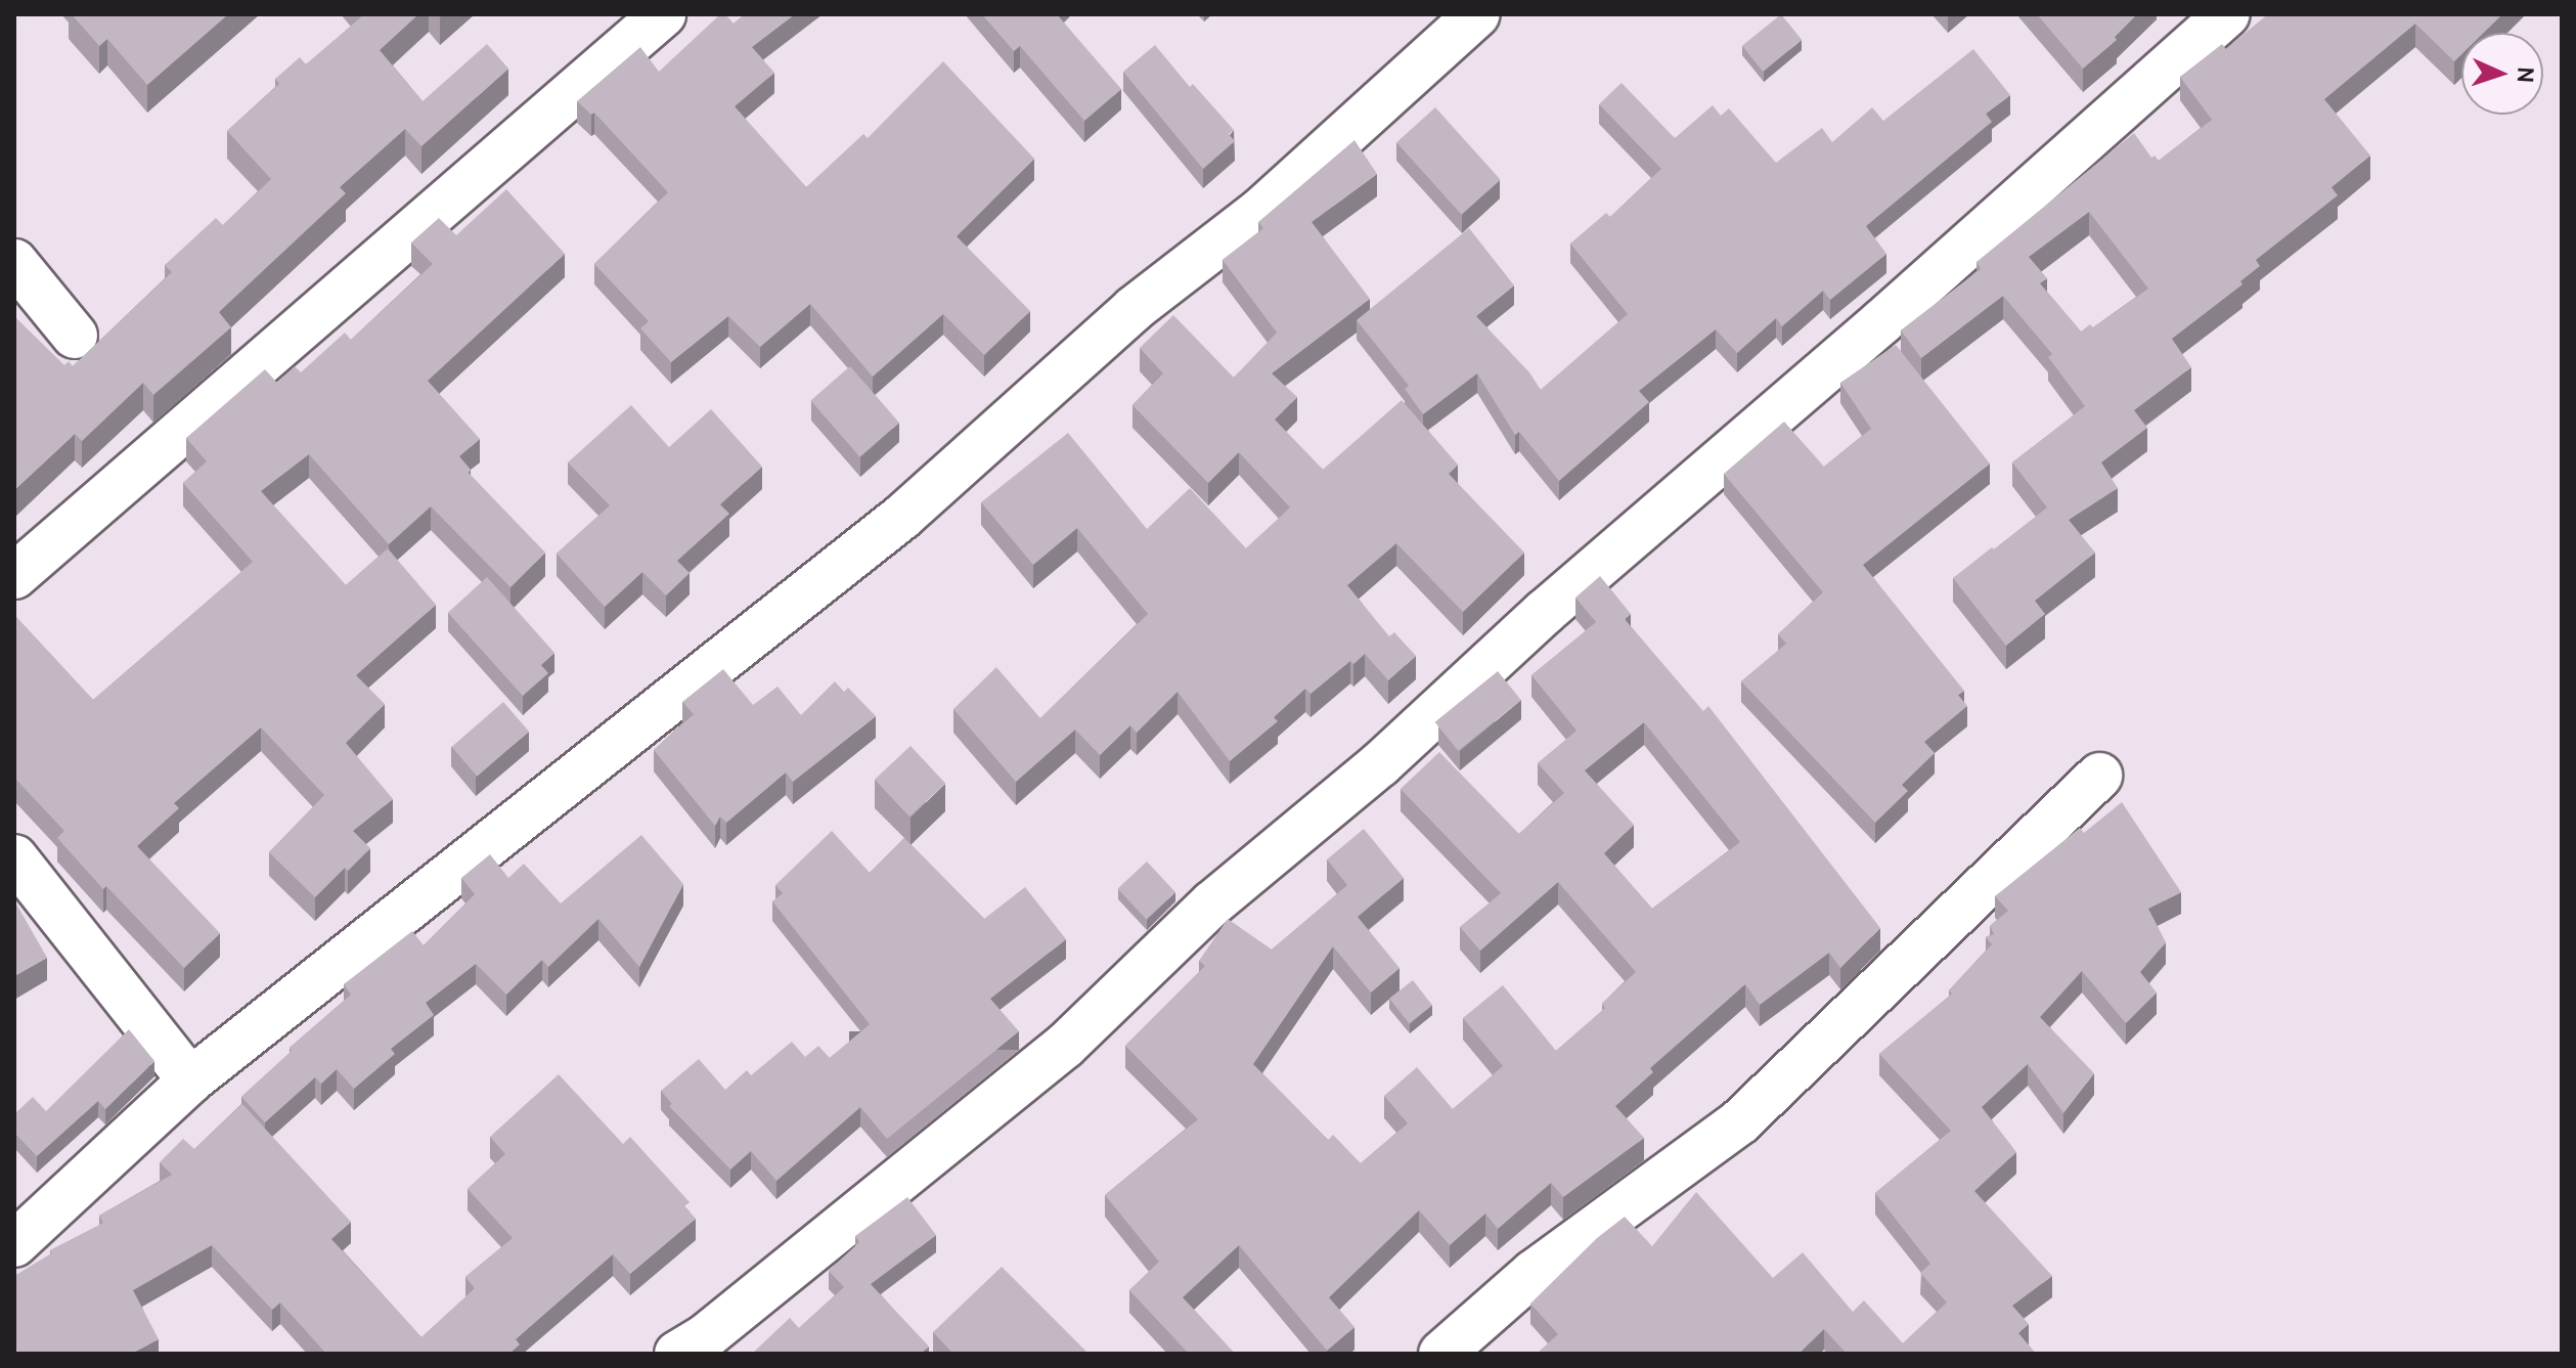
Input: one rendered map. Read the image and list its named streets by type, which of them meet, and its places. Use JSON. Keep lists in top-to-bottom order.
{
  "north": "right"
}
